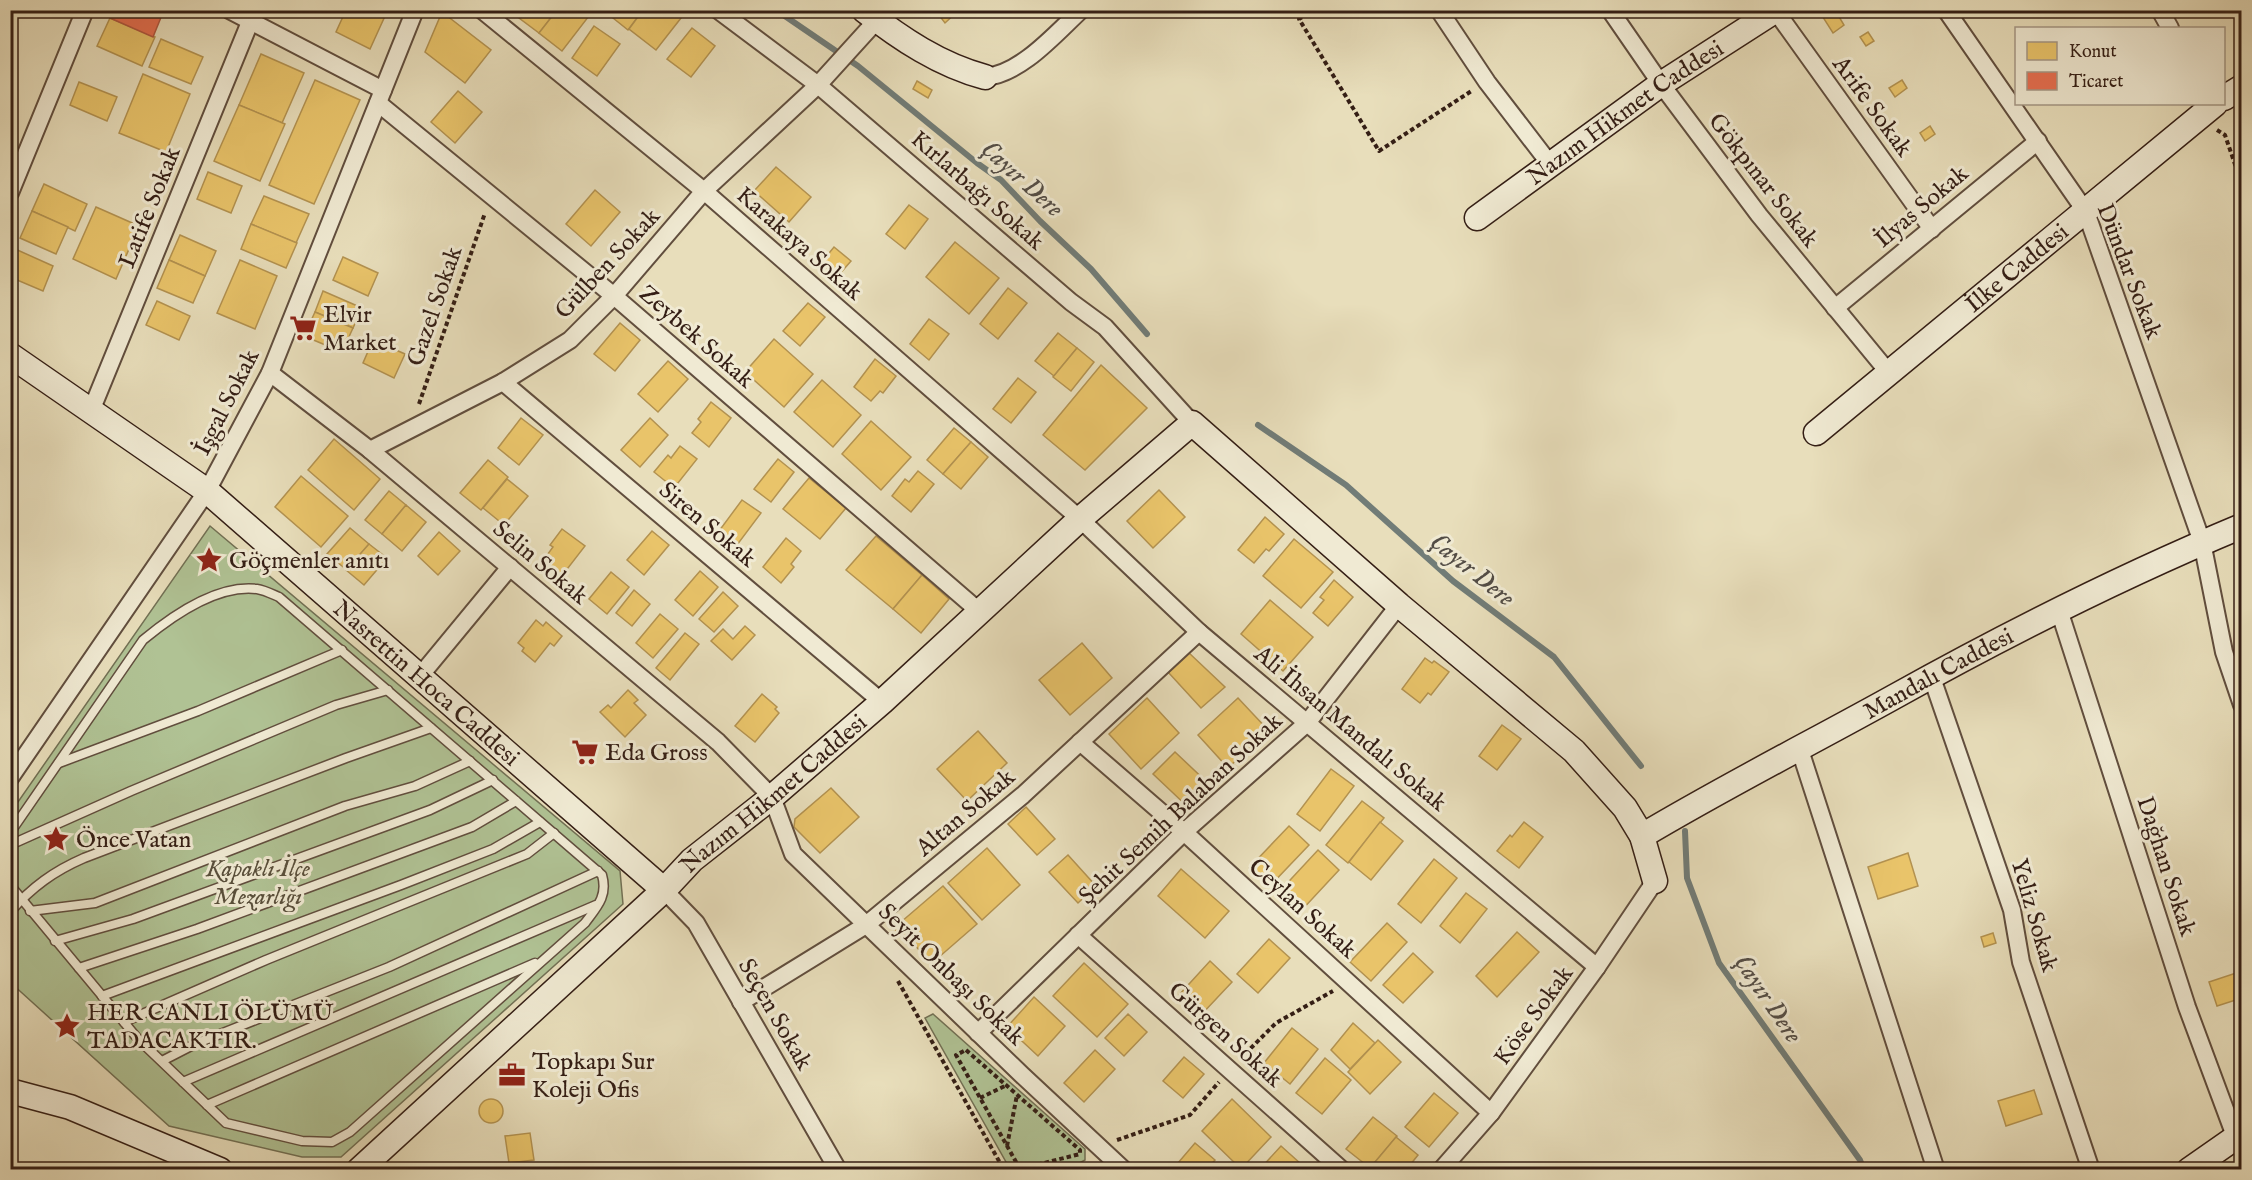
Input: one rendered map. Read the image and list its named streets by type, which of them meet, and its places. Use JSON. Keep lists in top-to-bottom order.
{
  "streets": {
    "street": [
      "Arife Sokak",
      "Nazım Hikmet Caddesi",
      "Gökpınar Sokak",
      "Kırlarbağı Sokak",
      "İlyas Sokak",
      "Latife Sokak",
      "Karakaya Sokak",
      "Gülben Sokak",
      "İlke Caddesi",
      "Dündar Sokak",
      "Zeybek Sokak",
      "İşgal Sokak",
      "Siren Sokak",
      "Selin Sokak",
      "Mandalı Caddesi",
      "Nasrettin Hoca Caddesi",
      "Ali İhsan Mandalı Sokak",
      "Şehit Semih Balaban Sokak",
      "Altan Sokak",
      "Dağhan Sokak",
      "Ceylan Sokak",
      "Yeliz Sokak",
      "Seyit Onbaşı Sokak",
      "Seçen Sokak",
      "Köse Sokak",
      "Gürgen Sokak"
    ],
    "path": ["Gazel Sokak"]
  },
  "crossings": [
    ["Arife Sokak", "Nazım Hikmet Caddesi"],
    ["Arife Sokak", "İlyas Sokak"],
    ["Nazım Hikmet Caddesi", "Gökpınar Sokak"],
    ["Nazım Hikmet Caddesi", "Kırlarbağı Sokak"],
    ["Nazım Hikmet Caddesi", "Karakaya Sokak"],
    ["Nazım Hikmet Caddesi", "Zeybek Sokak"],
    ["Nazım Hikmet Caddesi", "Siren Sokak"],
    ["Nazım Hikmet Caddesi", "Selin Sokak"],
    ["Nazım Hikmet Caddesi", "Nasrettin Hoca Caddesi"],
    ["Nazım Hikmet Caddesi", "Ali İhsan Mandalı Sokak"],
    ["Nazım Hikmet Caddesi", "Seyit Onbaşı Sokak"],
    ["Nazım Hikmet Caddesi", "Seçen Sokak"],
    ["Gökpınar Sokak", "İlyas Sokak"],
    ["Gökpınar Sokak", "İlke Caddesi"],
    ["Kırlarbağı Sokak", "Gülben Sokak"],
    ["İlyas Sokak", "Dündar Sokak"],
    ["Latife Sokak", "Zeybek Sokak"],
    ["Latife Sokak", "Nasrettin Hoca Caddesi"],
    ["Karakaya Sokak", "Gülben Sokak"],
    ["Karakaya Sokak", "Ali İhsan Mandalı Sokak"],
    ["Gülben Sokak", "Gazel Sokak"],
    ["Gülben Sokak", "Zeybek Sokak"],
    ["Gülben Sokak", "Siren Sokak"],
    ["Gülben Sokak", "Selin Sokak"],
    ["İlke Caddesi", "Dündar Sokak"],
    ["Dündar Sokak", "Mandalı Caddesi"],
    ["Gazel Sokak", "Zeybek Sokak"],
    ["Zeybek Sokak", "İşgal Sokak"],
    ["İşgal Sokak", "Selin Sokak"],
    ["İşgal Sokak", "Nasrettin Hoca Caddesi"],
    ["Selin Sokak", "Seyit Onbaşı Sokak"],
    ["Mandalı Caddesi", "Dağhan Sokak"],
    ["Mandalı Caddesi", "Yeliz Sokak"],
    ["Nasrettin Hoca Caddesi", "Seçen Sokak"],
    ["Ali İhsan Mandalı Sokak", "Şehit Semih Balaban Sokak"],
    ["Ali İhsan Mandalı Sokak", "Altan Sokak"],
    ["Ali İhsan Mandalı Sokak", "Köse Sokak"],
    ["Şehit Semih Balaban Sokak", "Ceylan Sokak"],
    ["Şehit Semih Balaban Sokak", "Seyit Onbaşı Sokak"],
    ["Şehit Semih Balaban Sokak", "Gürgen Sokak"],
    ["Altan Sokak", "Ceylan Sokak"],
    ["Altan Sokak", "Seyit Onbaşı Sokak"],
    ["Altan Sokak", "Seçen Sokak"],
    ["Ceylan Sokak", "Köse Sokak"]
  ],
  "water": ["Çayır Dere"],
  "parks": ["Kapaklı İlçe Mezarlığı"],
  "places": {
    "supermarket": ["Elvir Market", "Eda Gross"],
    "place": ["Göçmenler anıtı", "Önce Vatan", "HER CANLI ÖLÜMÜ TADACAKTIR."],
    "office": ["Topkapı Sur Koleji Ofis"]
  },
  "legend": ["Konut", "Ticaret"]
}
